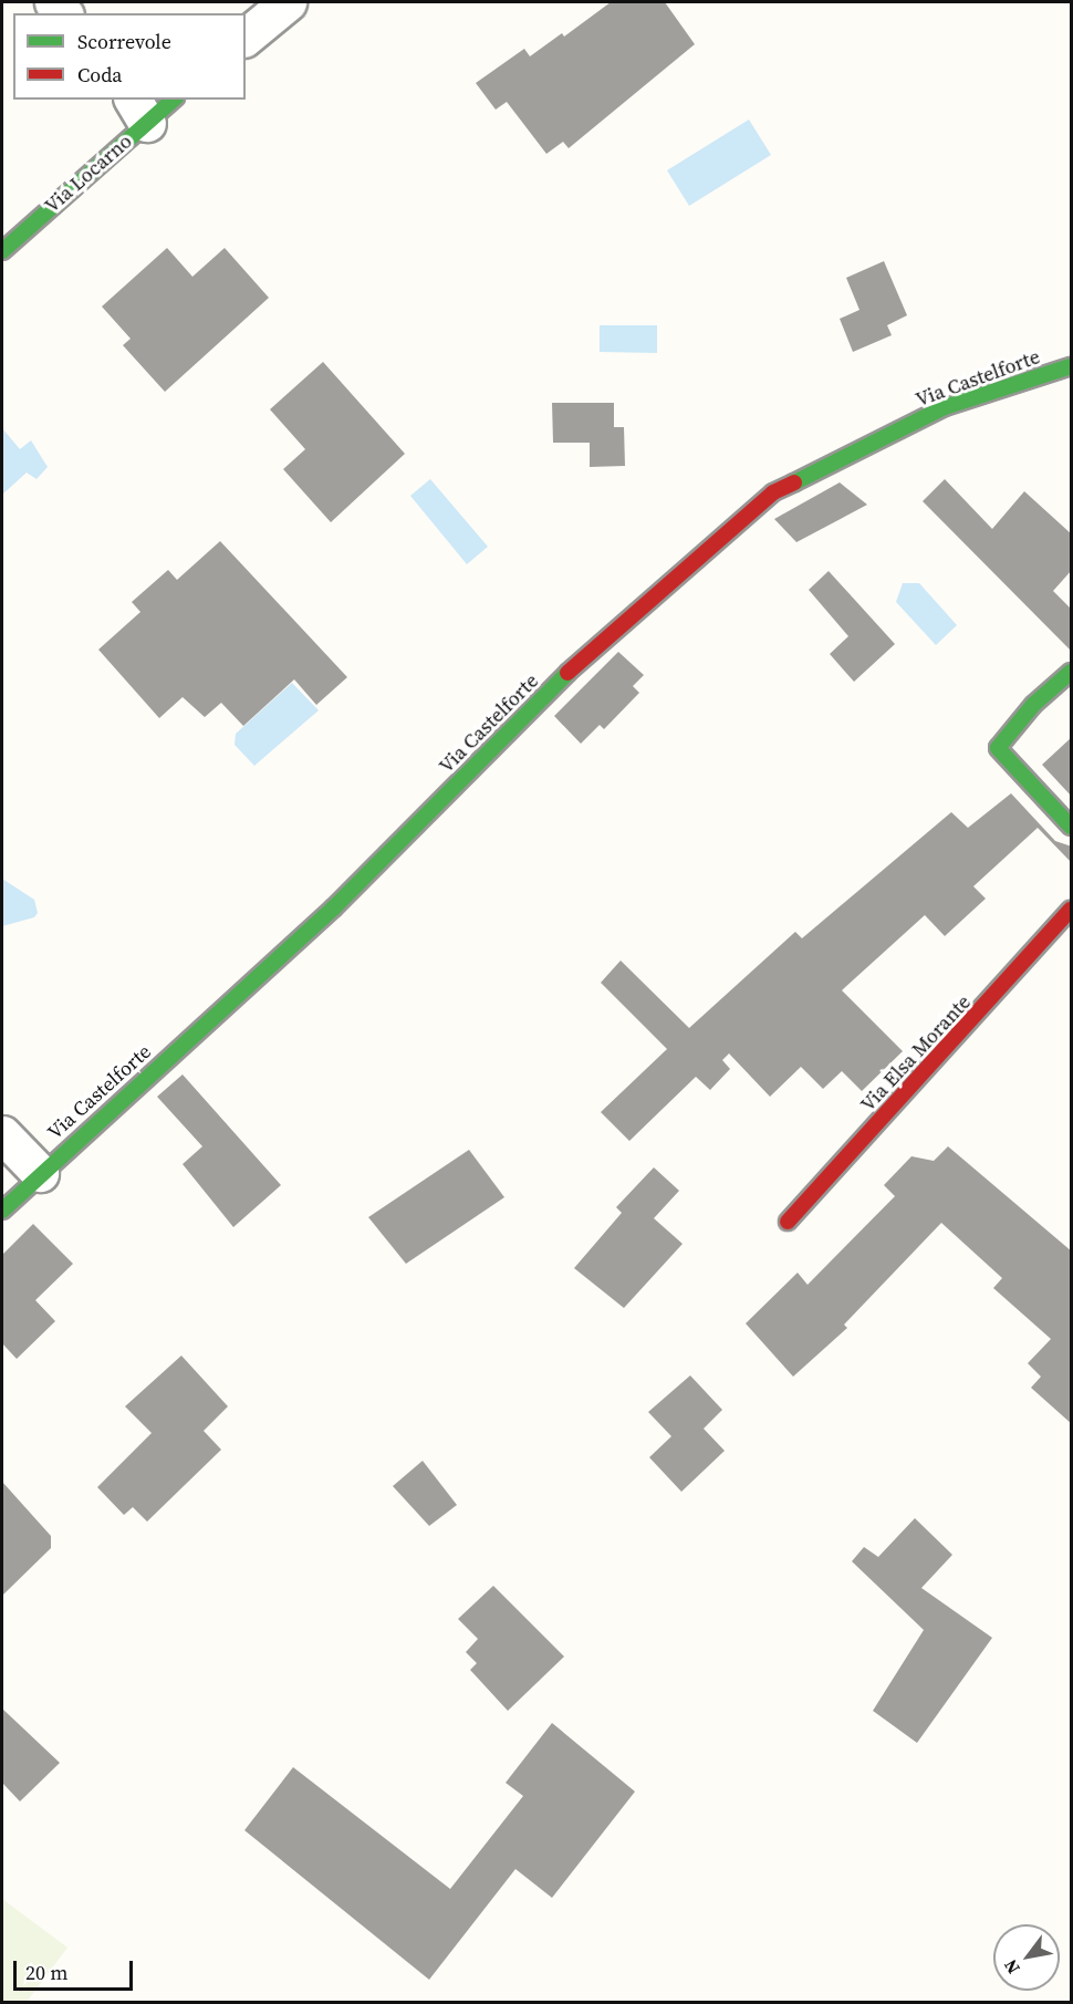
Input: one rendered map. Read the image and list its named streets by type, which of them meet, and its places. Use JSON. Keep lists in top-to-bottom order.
{
  "streets": {
    "street": ["Via Locarno", "Via Castelforte", "Via Elsa Morante"]
  },
  "legend": ["Scorrevole", "Coda"],
  "scale_bar": "20 m",
  "north": "bottom left"
}
